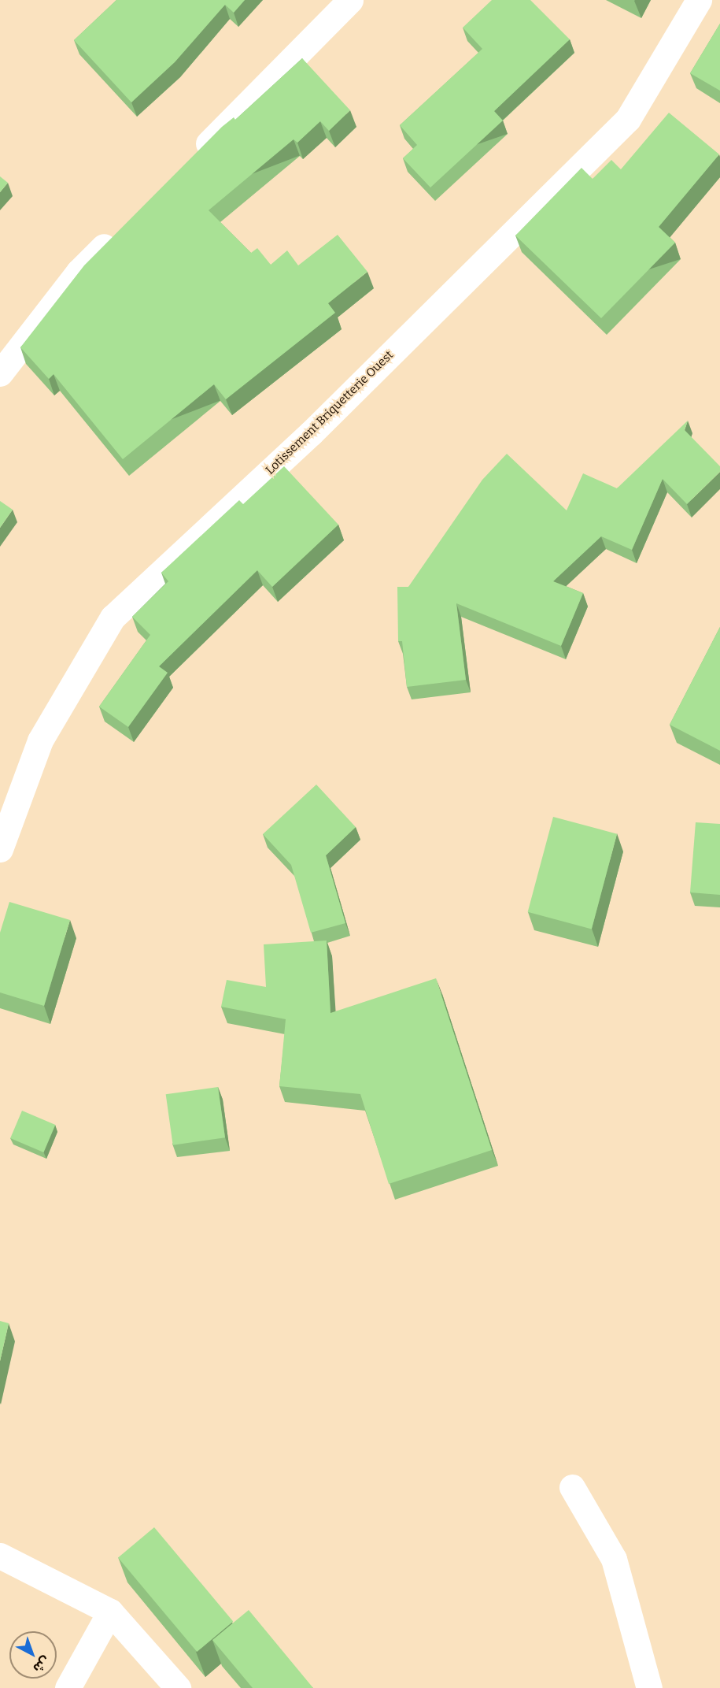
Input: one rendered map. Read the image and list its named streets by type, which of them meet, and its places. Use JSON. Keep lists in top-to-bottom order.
{
  "streets": {
    "street": ["Lotissement Briquetterie Ouest"]
  },
  "north": "bottom right"
}
